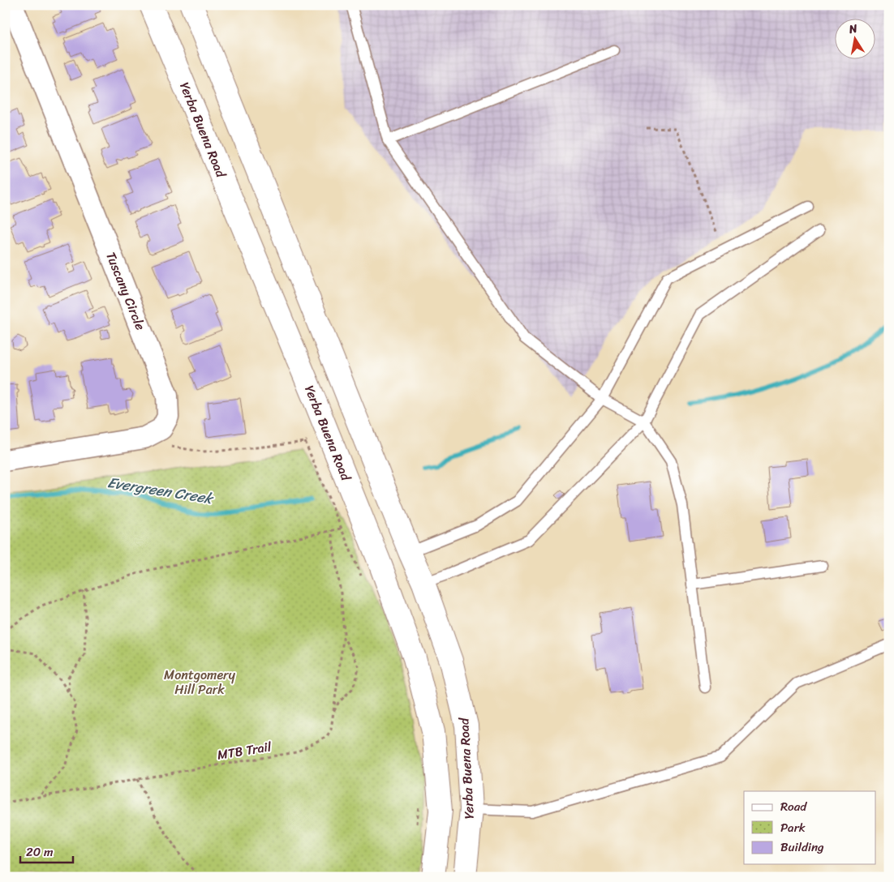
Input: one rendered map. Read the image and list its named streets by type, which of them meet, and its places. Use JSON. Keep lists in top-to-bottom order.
{
  "streets": {
    "street": ["Yerba Buena Road", "Tuscany Circle"],
    "path": ["MTB Trail"]
  },
  "water": ["Evergreen Creek"],
  "parks": ["Montgomery Hill Park"],
  "legend": ["Road", "Park", "Building"],
  "scale_bar": "20 m",
  "north": "top"
}
